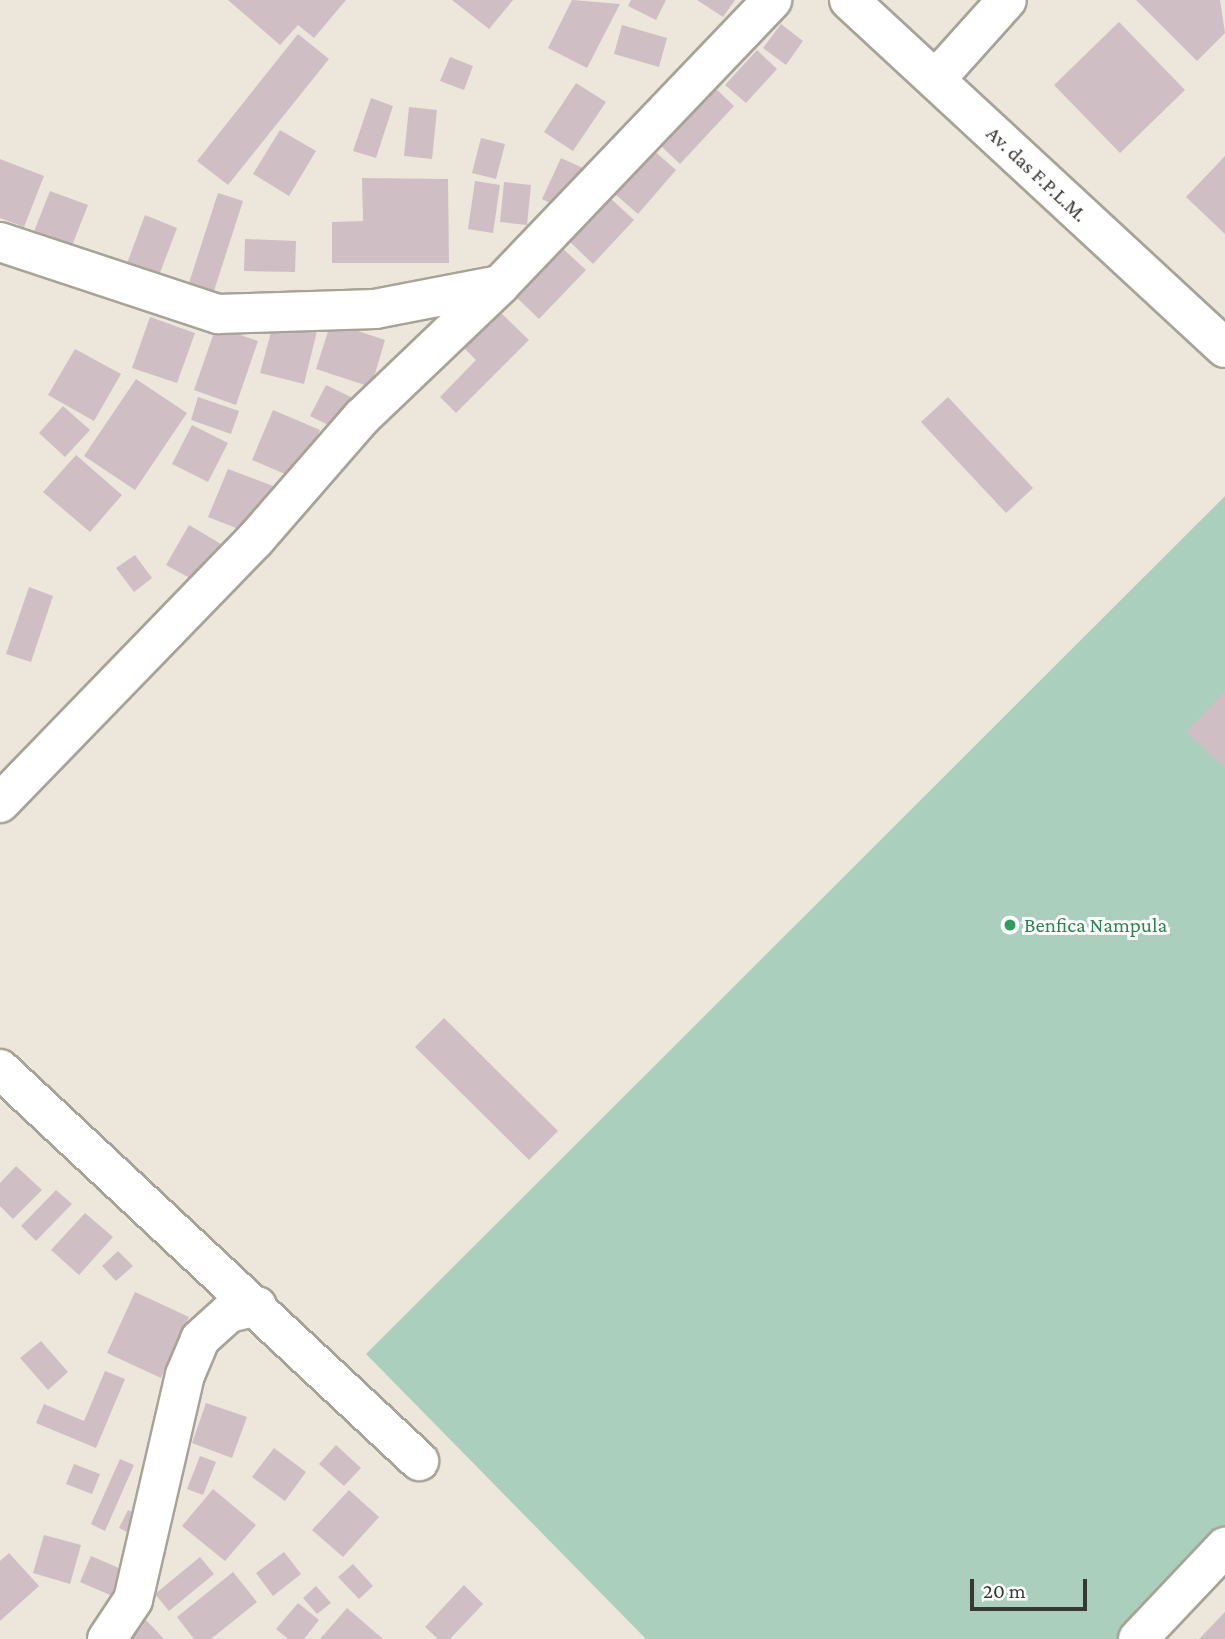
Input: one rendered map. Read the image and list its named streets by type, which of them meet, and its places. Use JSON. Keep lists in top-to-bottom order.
{
  "streets": {
    "street": ["Av. das F.P.L.M."]
  },
  "places": ["Benfica Nampula"],
  "scale_bar": "20 m"
}
